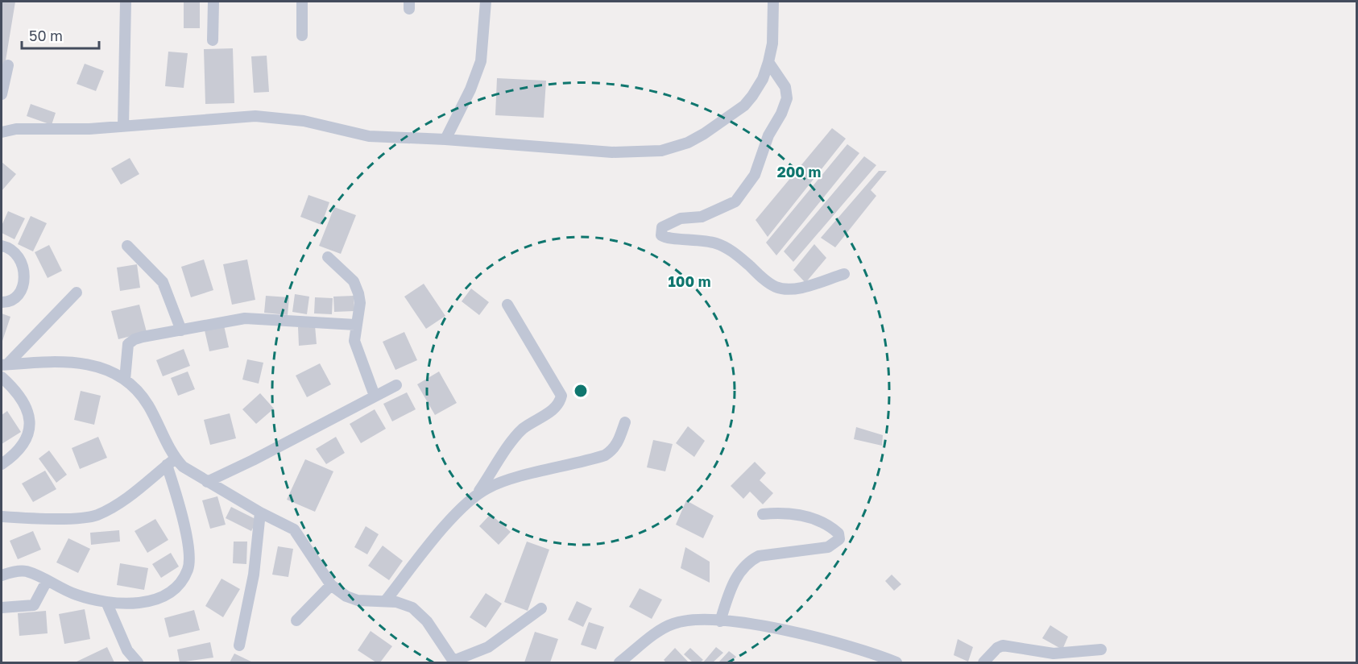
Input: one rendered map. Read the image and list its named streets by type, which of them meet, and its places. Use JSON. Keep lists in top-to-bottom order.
{
  "scale_bar": "50 m",
  "rings": ["200 m", "100 m"]
}
